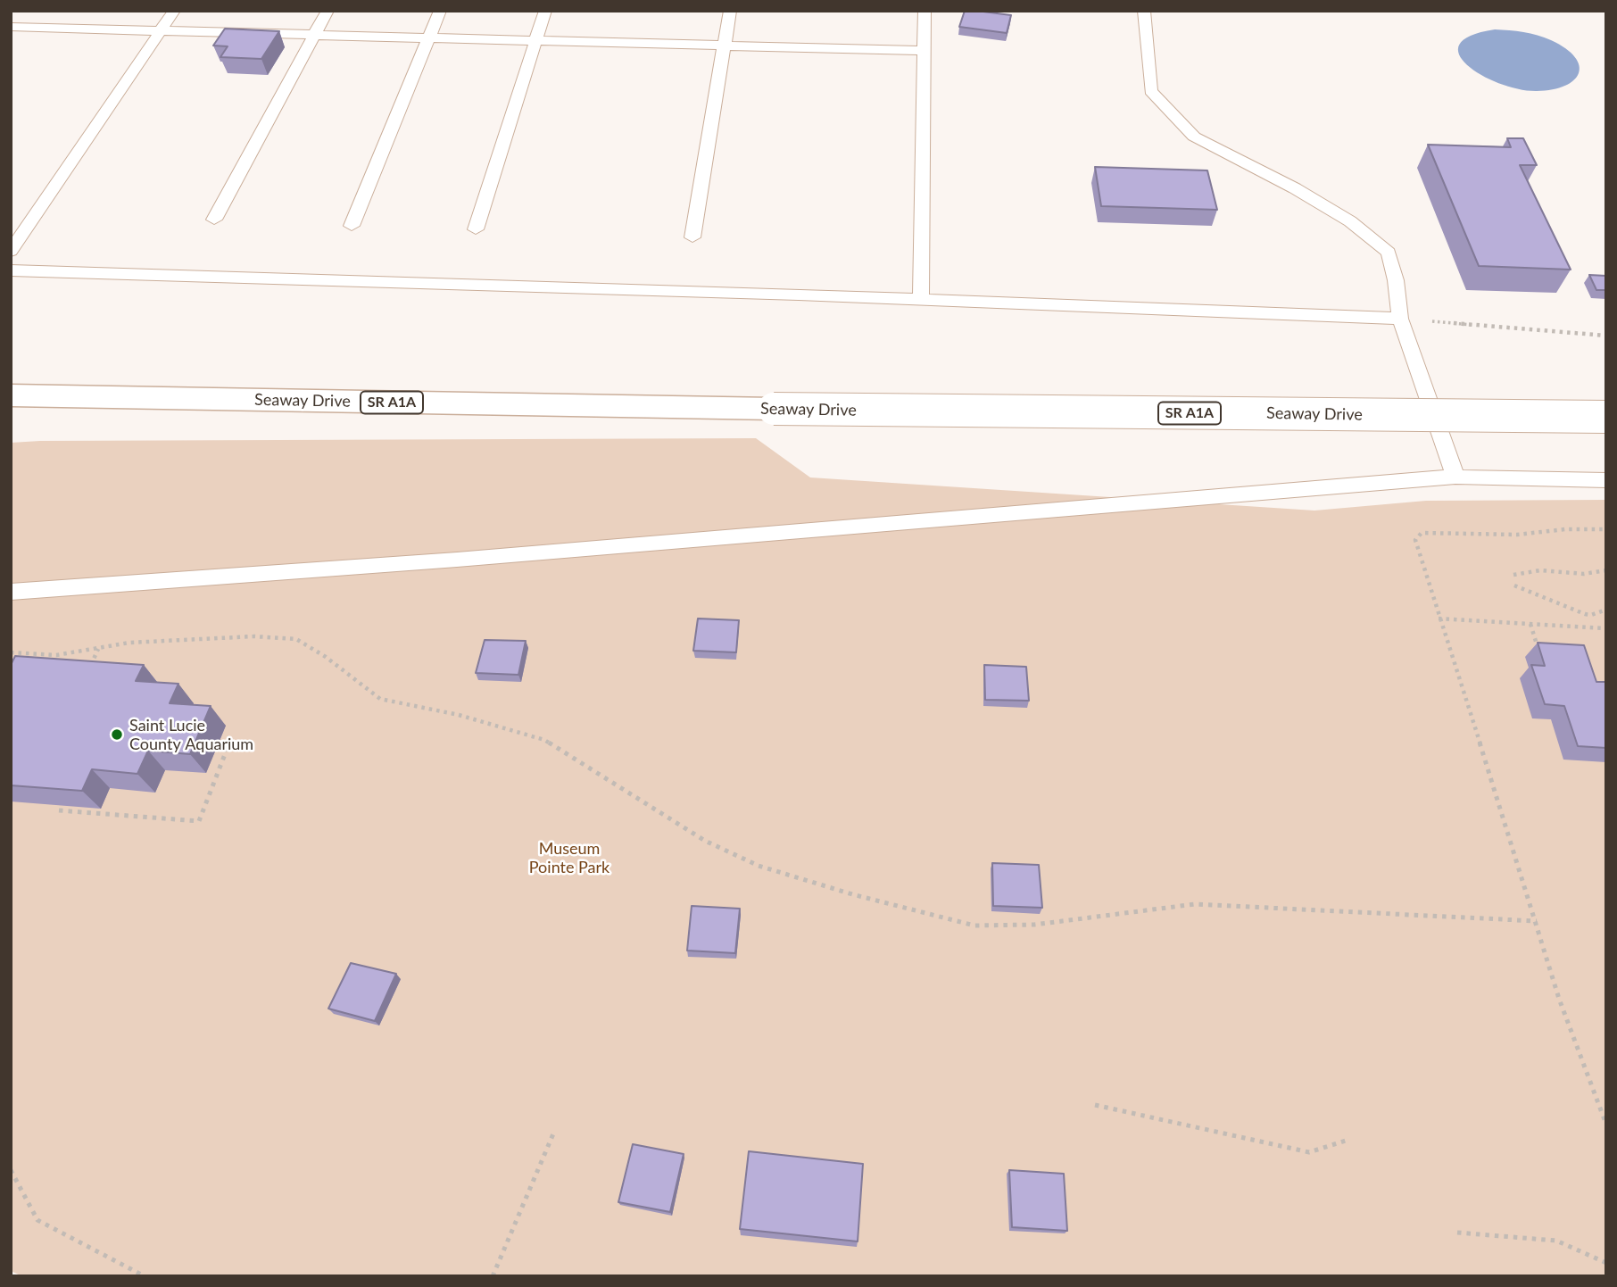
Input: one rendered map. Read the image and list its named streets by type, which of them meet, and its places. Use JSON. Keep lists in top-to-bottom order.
{
  "streets": {
    "main road": ["Seaway Drive", "SR A1A"]
  },
  "parks": ["Museum Pointe Park"],
  "places": ["Saint Lucie County Aquarium"]
}
